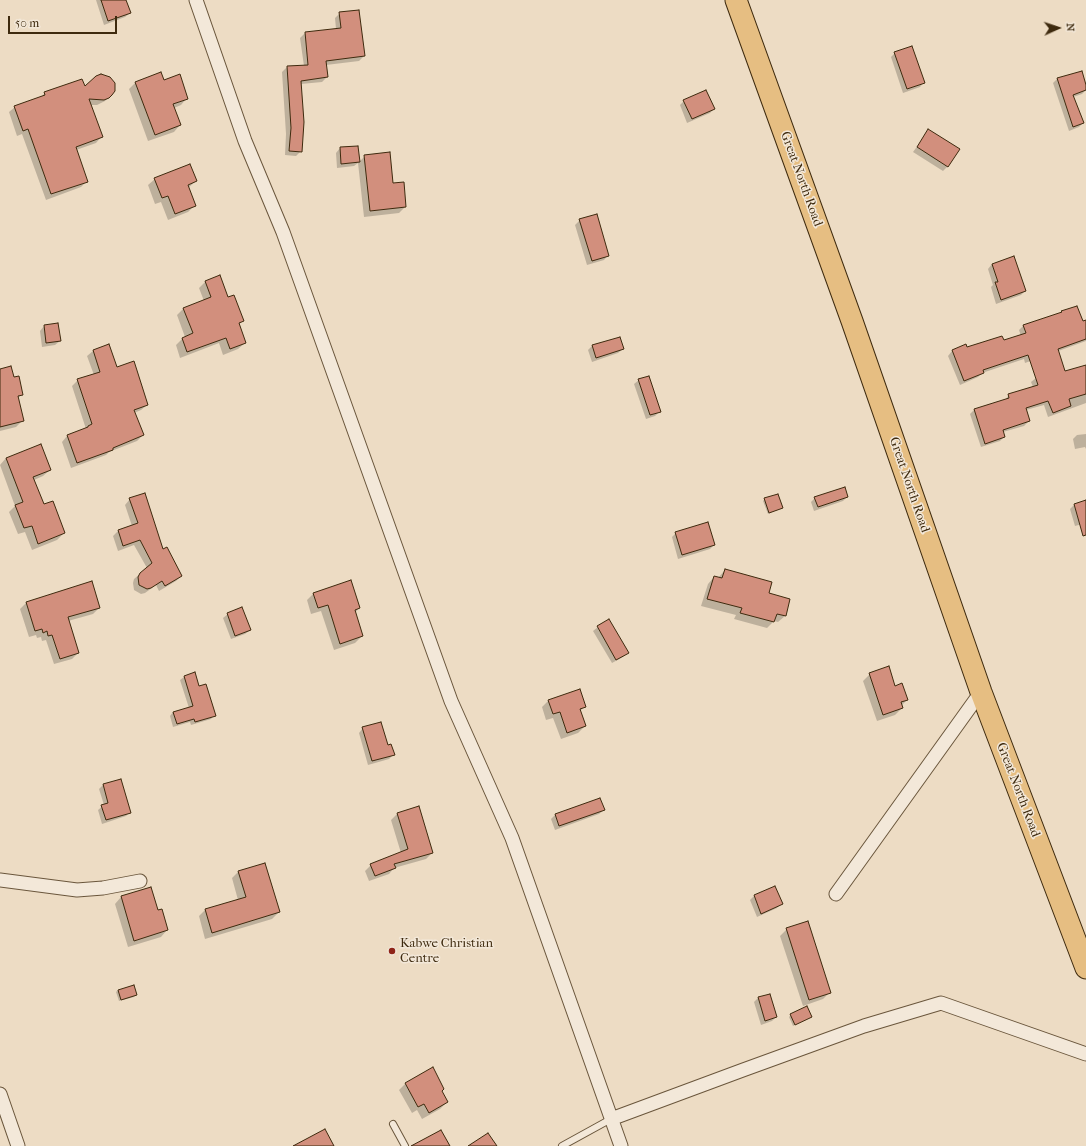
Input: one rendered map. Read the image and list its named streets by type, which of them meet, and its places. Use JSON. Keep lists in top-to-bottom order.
{
  "streets": {
    "highway": ["Great North Road"]
  },
  "places": ["Kabwe Christian Centre"],
  "scale_bar": "50 m",
  "north": "right"
}
